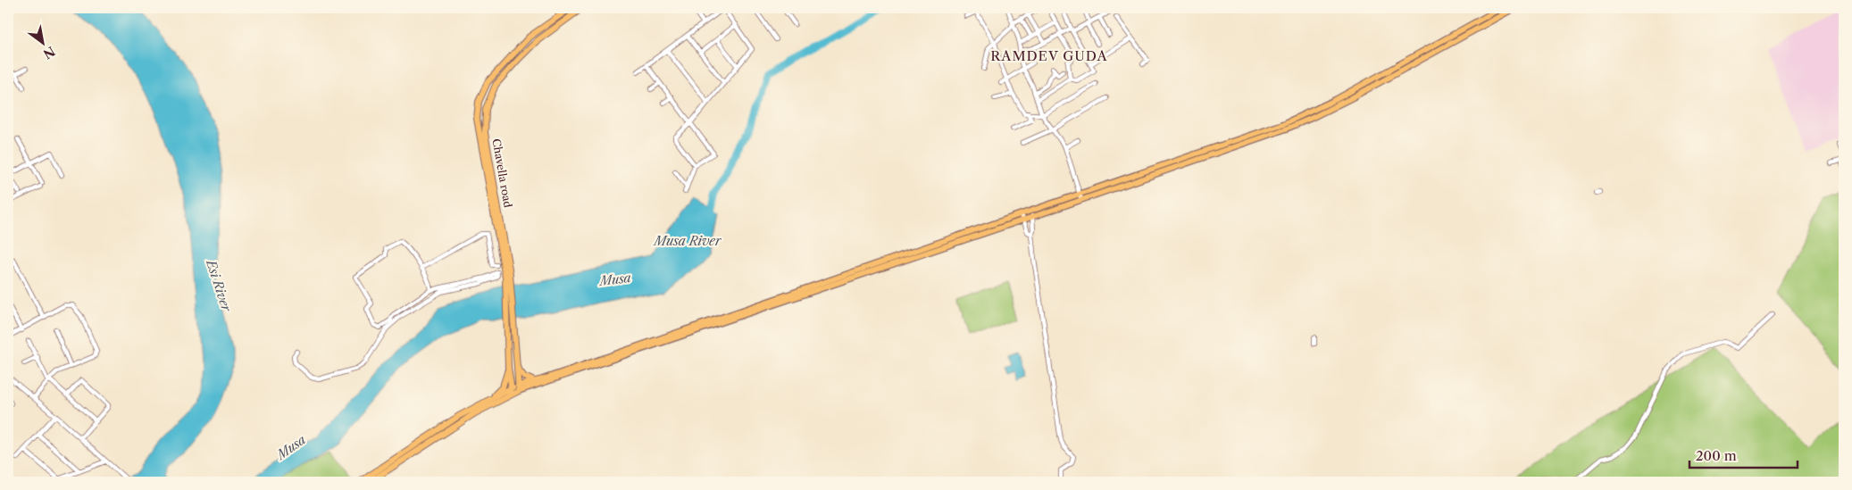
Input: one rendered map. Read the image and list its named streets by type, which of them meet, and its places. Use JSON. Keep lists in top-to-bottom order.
{
  "streets": {
    "highway": ["Chavella road"]
  },
  "districts": ["RAMDEV GUDA"],
  "water": ["Musa River", "Musa", "Esi River"],
  "scale_bar": "200 m",
  "north": "bottom right"
}
